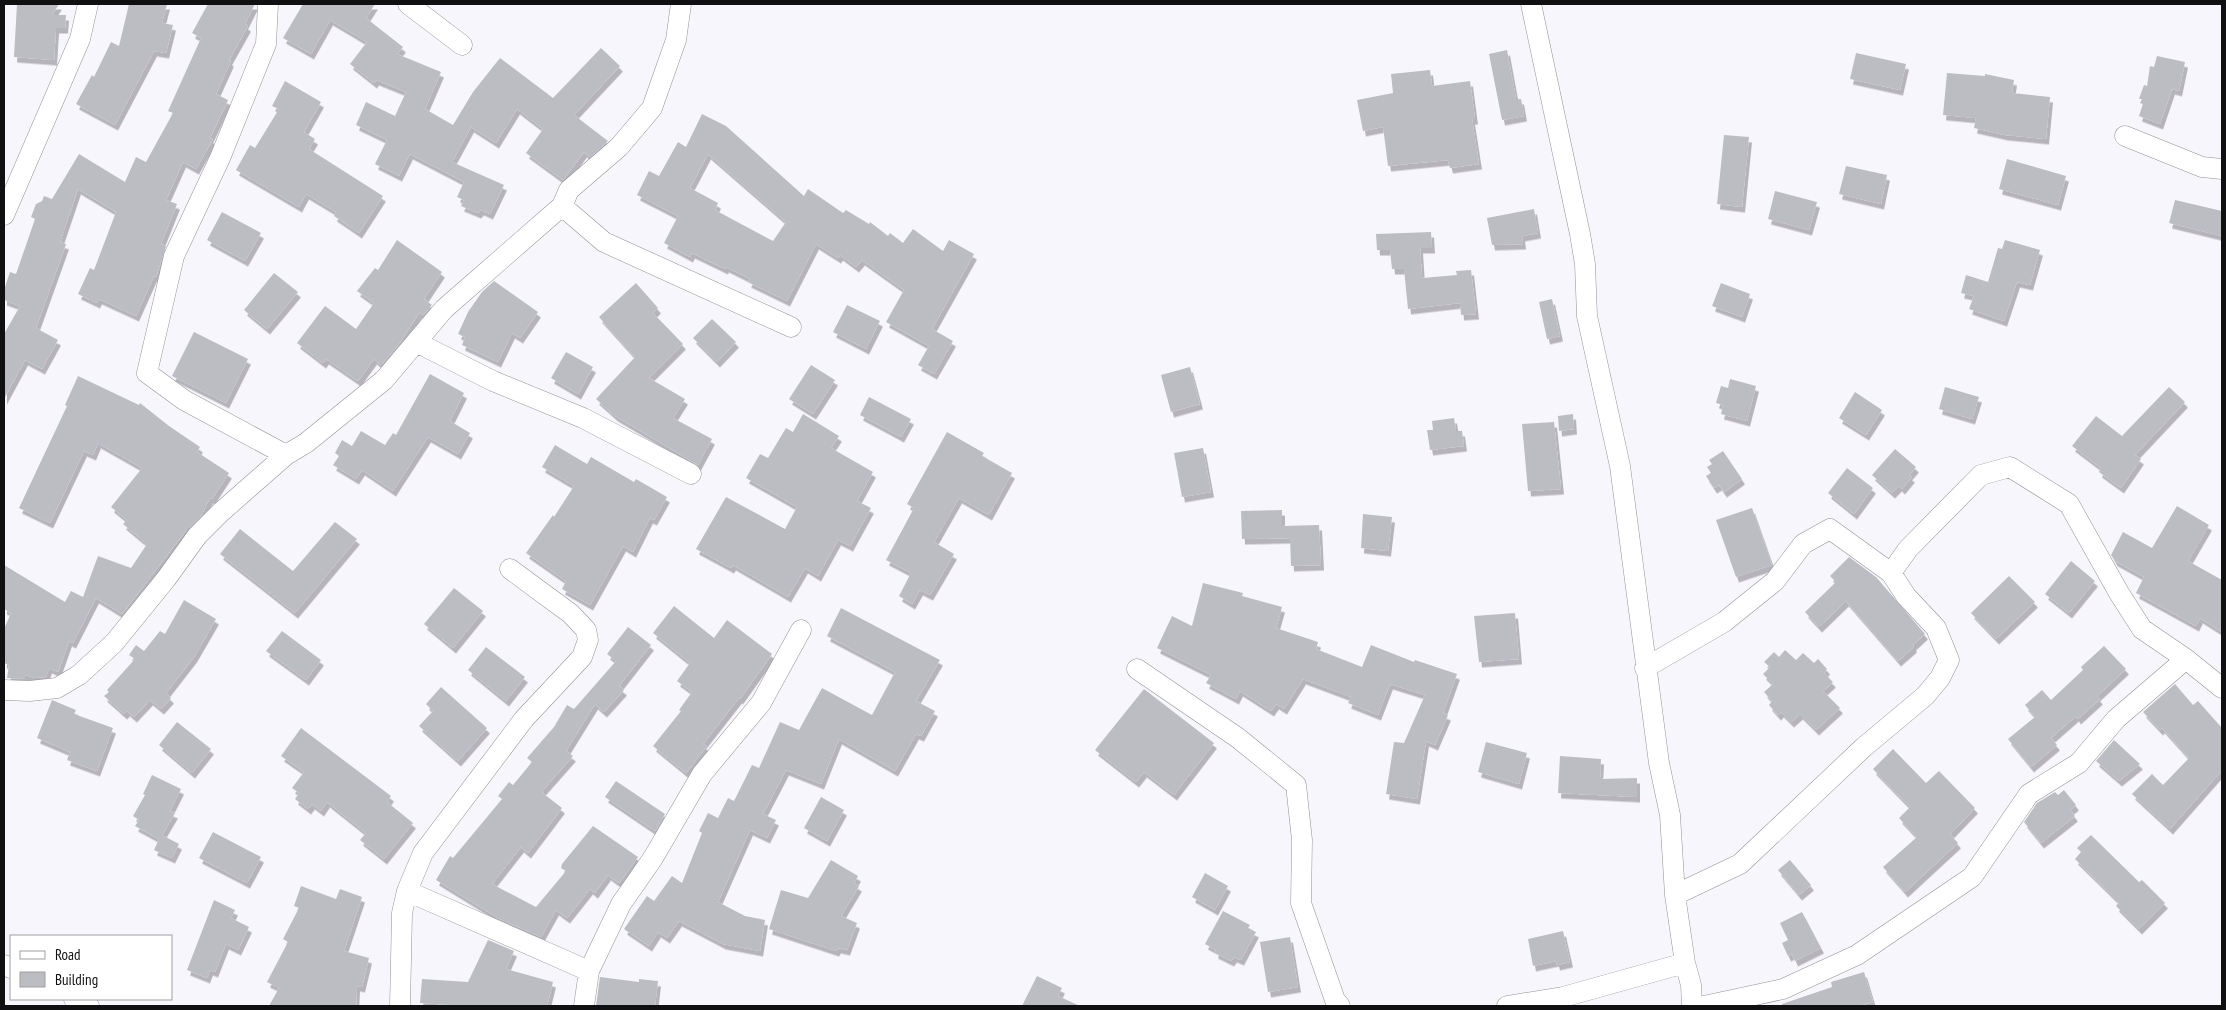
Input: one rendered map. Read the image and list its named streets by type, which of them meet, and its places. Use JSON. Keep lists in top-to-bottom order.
{
  "legend": ["Road", "Building"]
}
